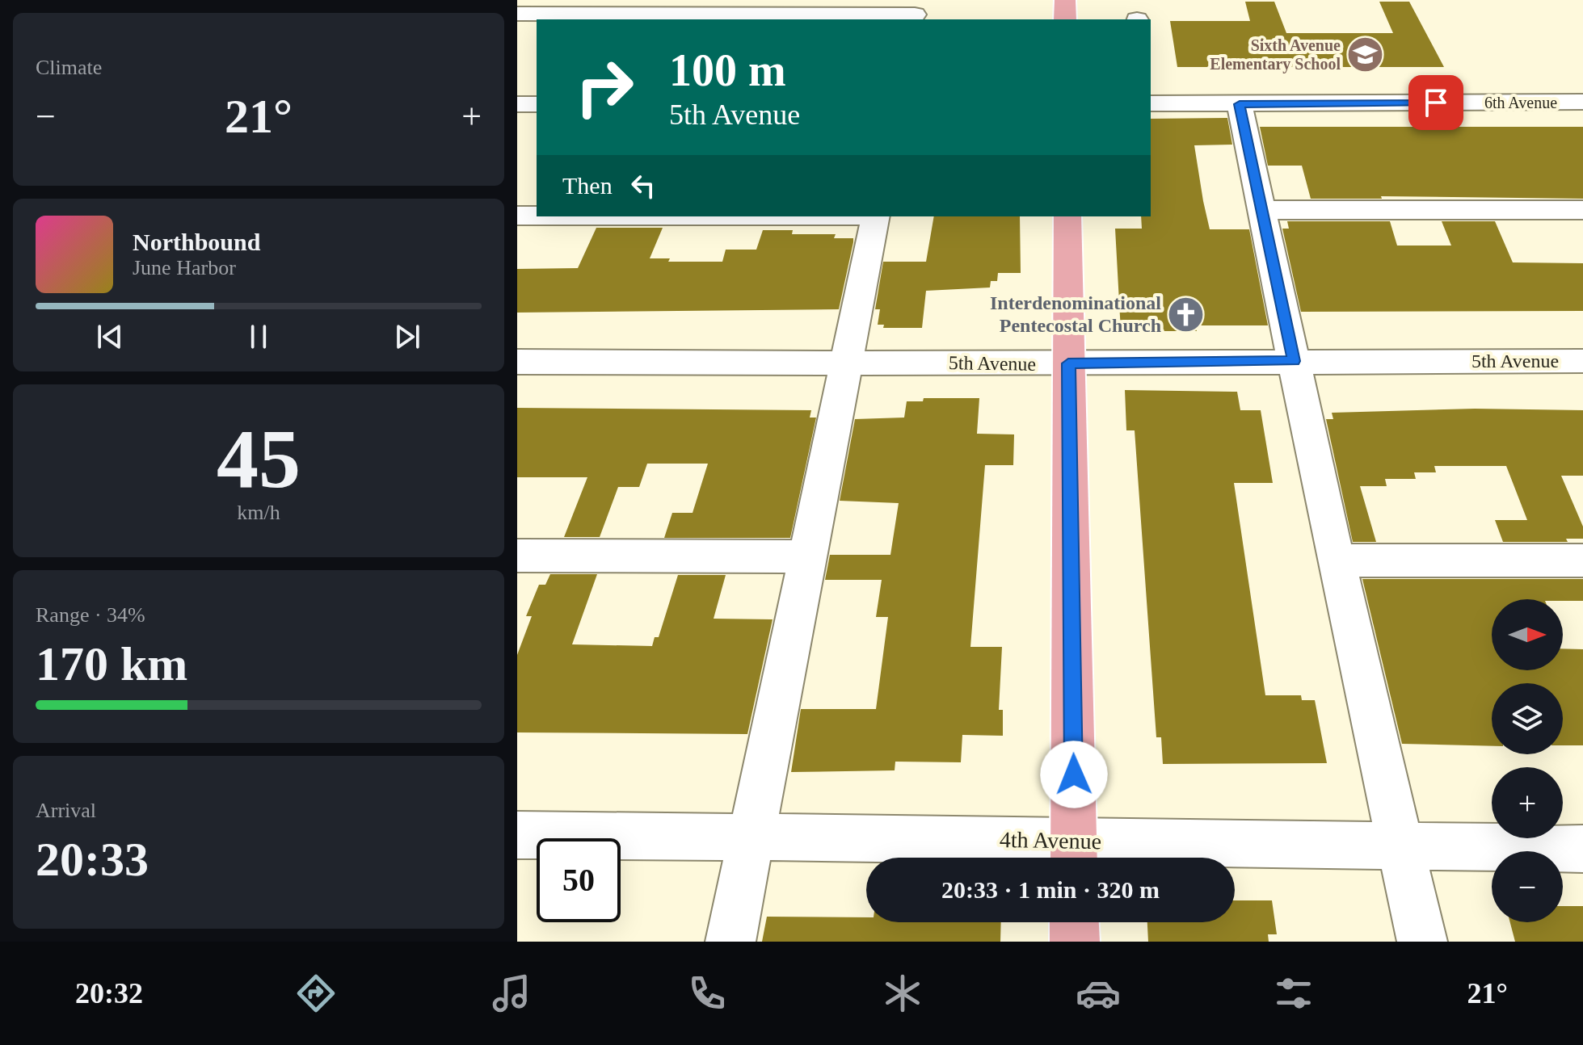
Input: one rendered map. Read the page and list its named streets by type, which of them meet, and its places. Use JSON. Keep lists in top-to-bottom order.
{
  "streets": {
    "street": ["6th Avenue", "5th Avenue", "4th Avenue"]
  },
  "places": {
    "school or university": ["Sixth Avenue Elementary School"],
    "church": ["Interdenominational Pentecostal Church"]
  },
  "north": "right",
  "page": {
    "tile": [
      "Climate",
      ["45", "km/h"],
      ["Range · 34%", "170 km"],
      ["Arrival", "20:33"]
    ],
    "turn": ["100 m", "5th Avenue"],
    "heat": ["−", "21°", "+"],
    "then": "Then",
    "song": ["Northbound", "June Harbor"],
    "map_buttons": ["+", "−"],
    "limit": "50",
    "trip": "20:33 · 1 min · 320 m",
    "tabs": ["20:32", "21°"]
  }
}
